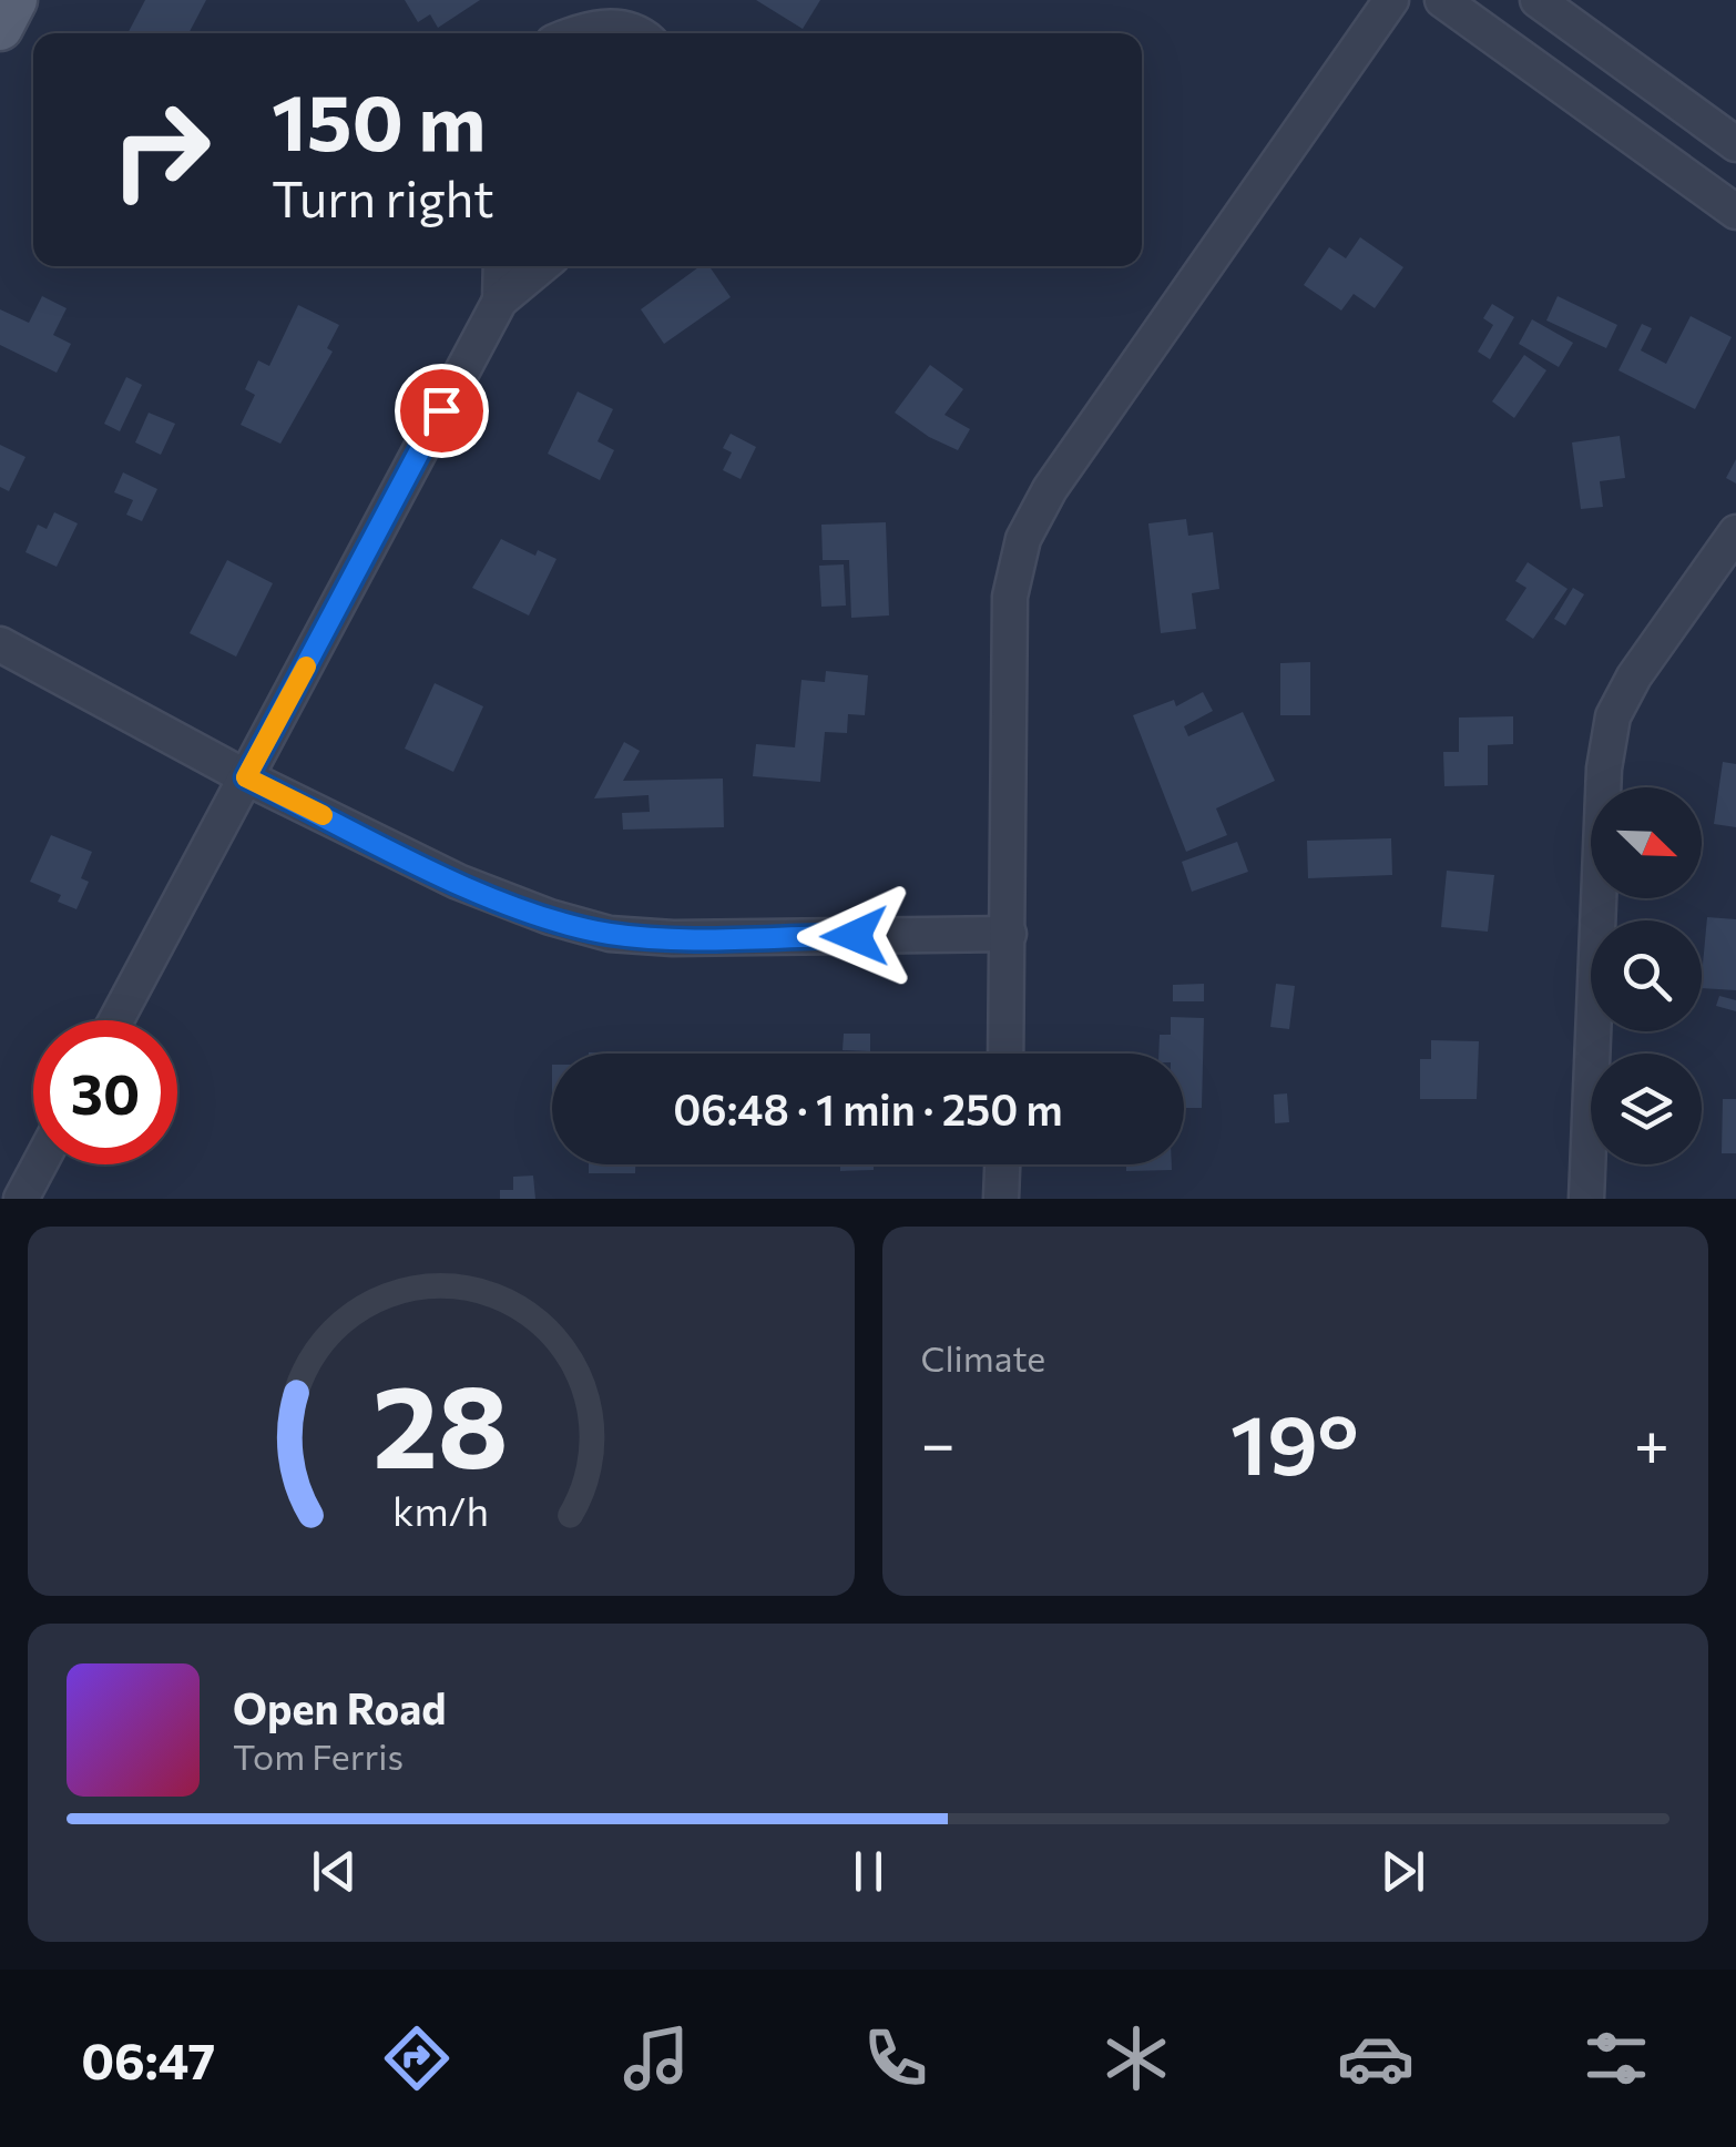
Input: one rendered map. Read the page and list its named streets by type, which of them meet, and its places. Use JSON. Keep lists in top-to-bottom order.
{
  "north": "bottom right",
  "page": {
    "turn": ["150 m", "Turn right"],
    "limit": "30",
    "trip": "06:48 · 1 min · 250 m",
    "tile": "Climate",
    "heat": ["−", "19°", "+"],
    "song": ["Open Road", "Tom Ferris"],
    "tabs": "06:47",
    "gauge": ["28", "km/h"]
  }
}
